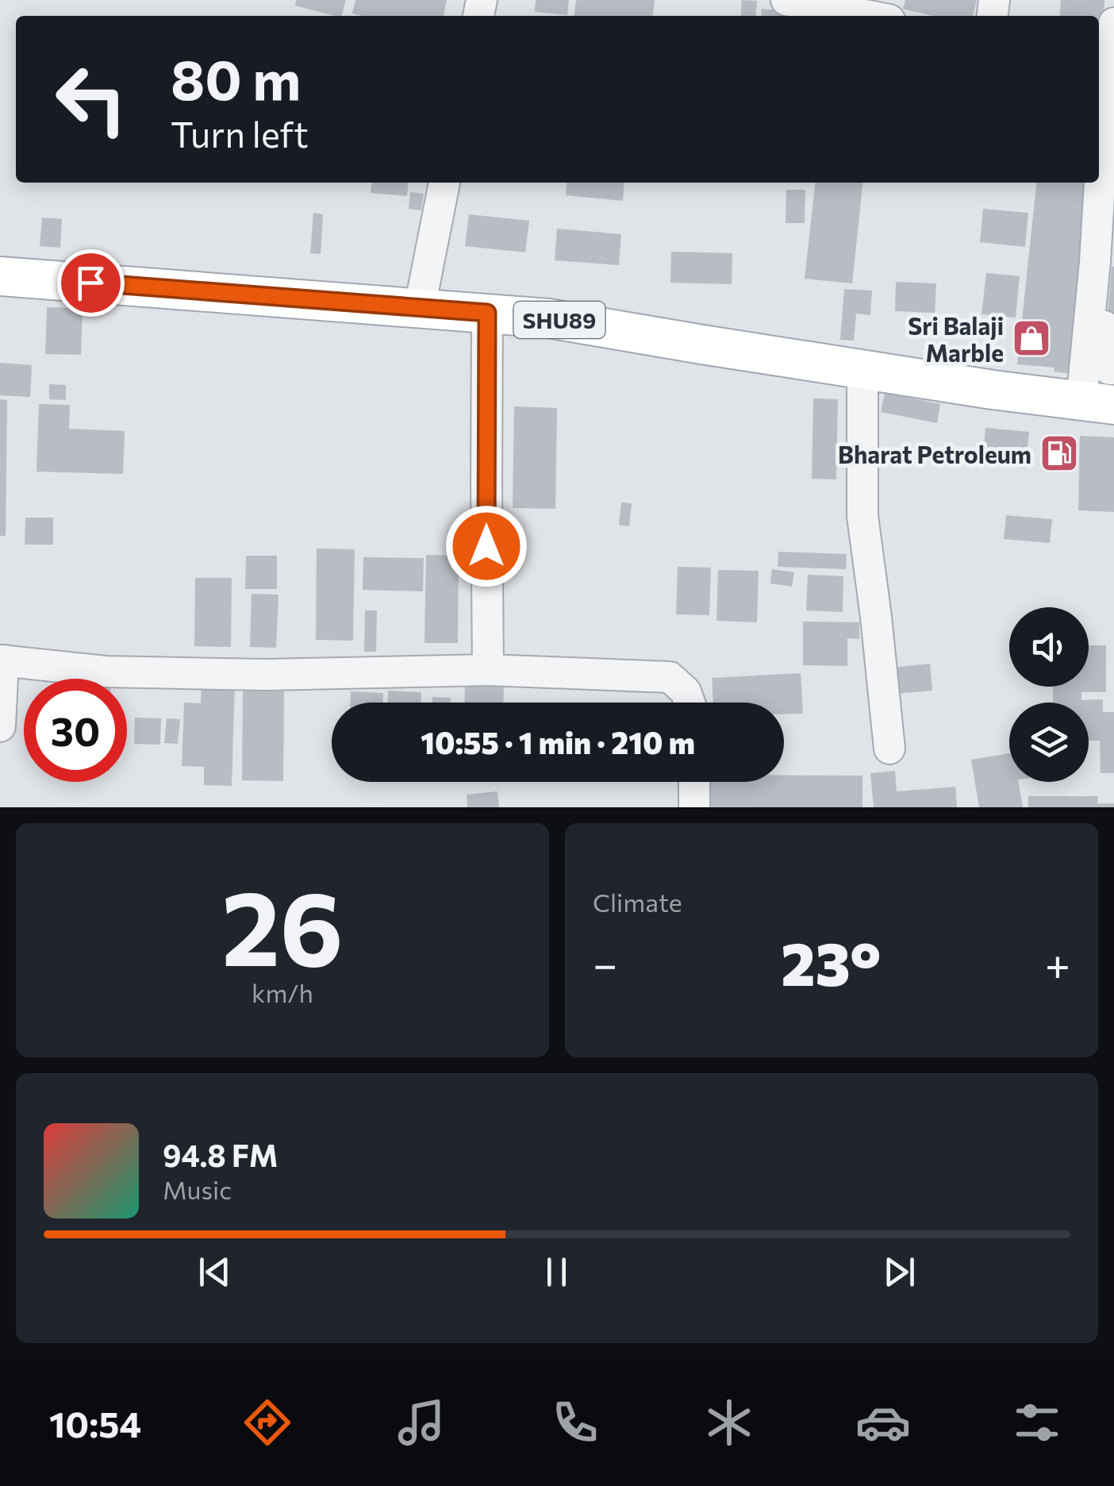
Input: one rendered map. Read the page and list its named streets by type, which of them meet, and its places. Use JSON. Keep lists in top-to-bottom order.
{
  "streets": {
    "main road": ["SHU89"]
  },
  "places": {
    "shop": ["Sri Balaji Marble"],
    "fuel station": ["Bharat Petroleum"]
  },
  "page": {
    "turn": ["80 m", "Turn left"],
    "limit": "30",
    "trip": "10:55 · 1 min · 210 m",
    "tile": [
      ["26", "km/h"],
      "Climate"
    ],
    "heat": ["−", "23°", "+"],
    "song": ["94.8 FM", "Music"],
    "tabs": "10:54"
  }
}
